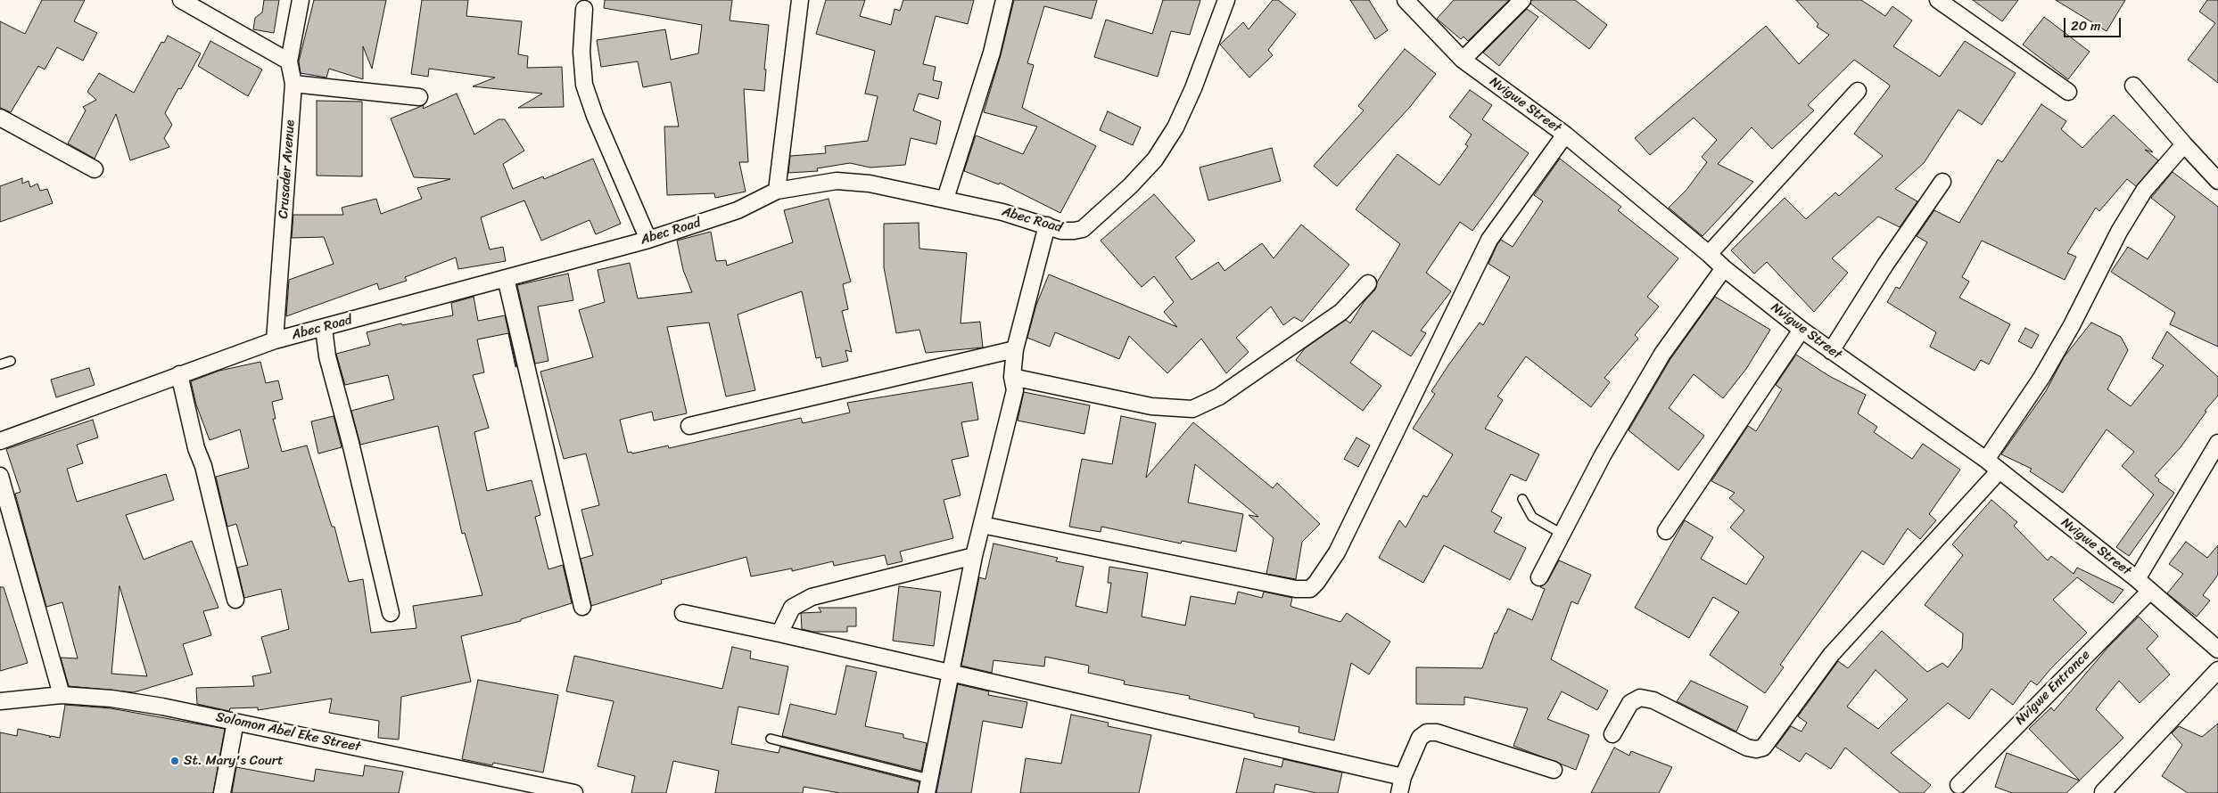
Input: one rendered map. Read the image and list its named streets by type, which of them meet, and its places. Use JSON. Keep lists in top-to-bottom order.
{
  "streets": {
    "street": [
      "Nvigwe Street",
      "Crusader Avenue",
      "Abec Road",
      "Nvigwe Entrance",
      "Solomon Abel Eke Street"
    ]
  },
  "crossings": [
    ["Nvigwe Street", "Nvigwe Entrance"],
    ["Crusader Avenue", "Abec Road"]
  ],
  "places": ["St. Mary's Court"],
  "scale_bar": "20 m"
}
